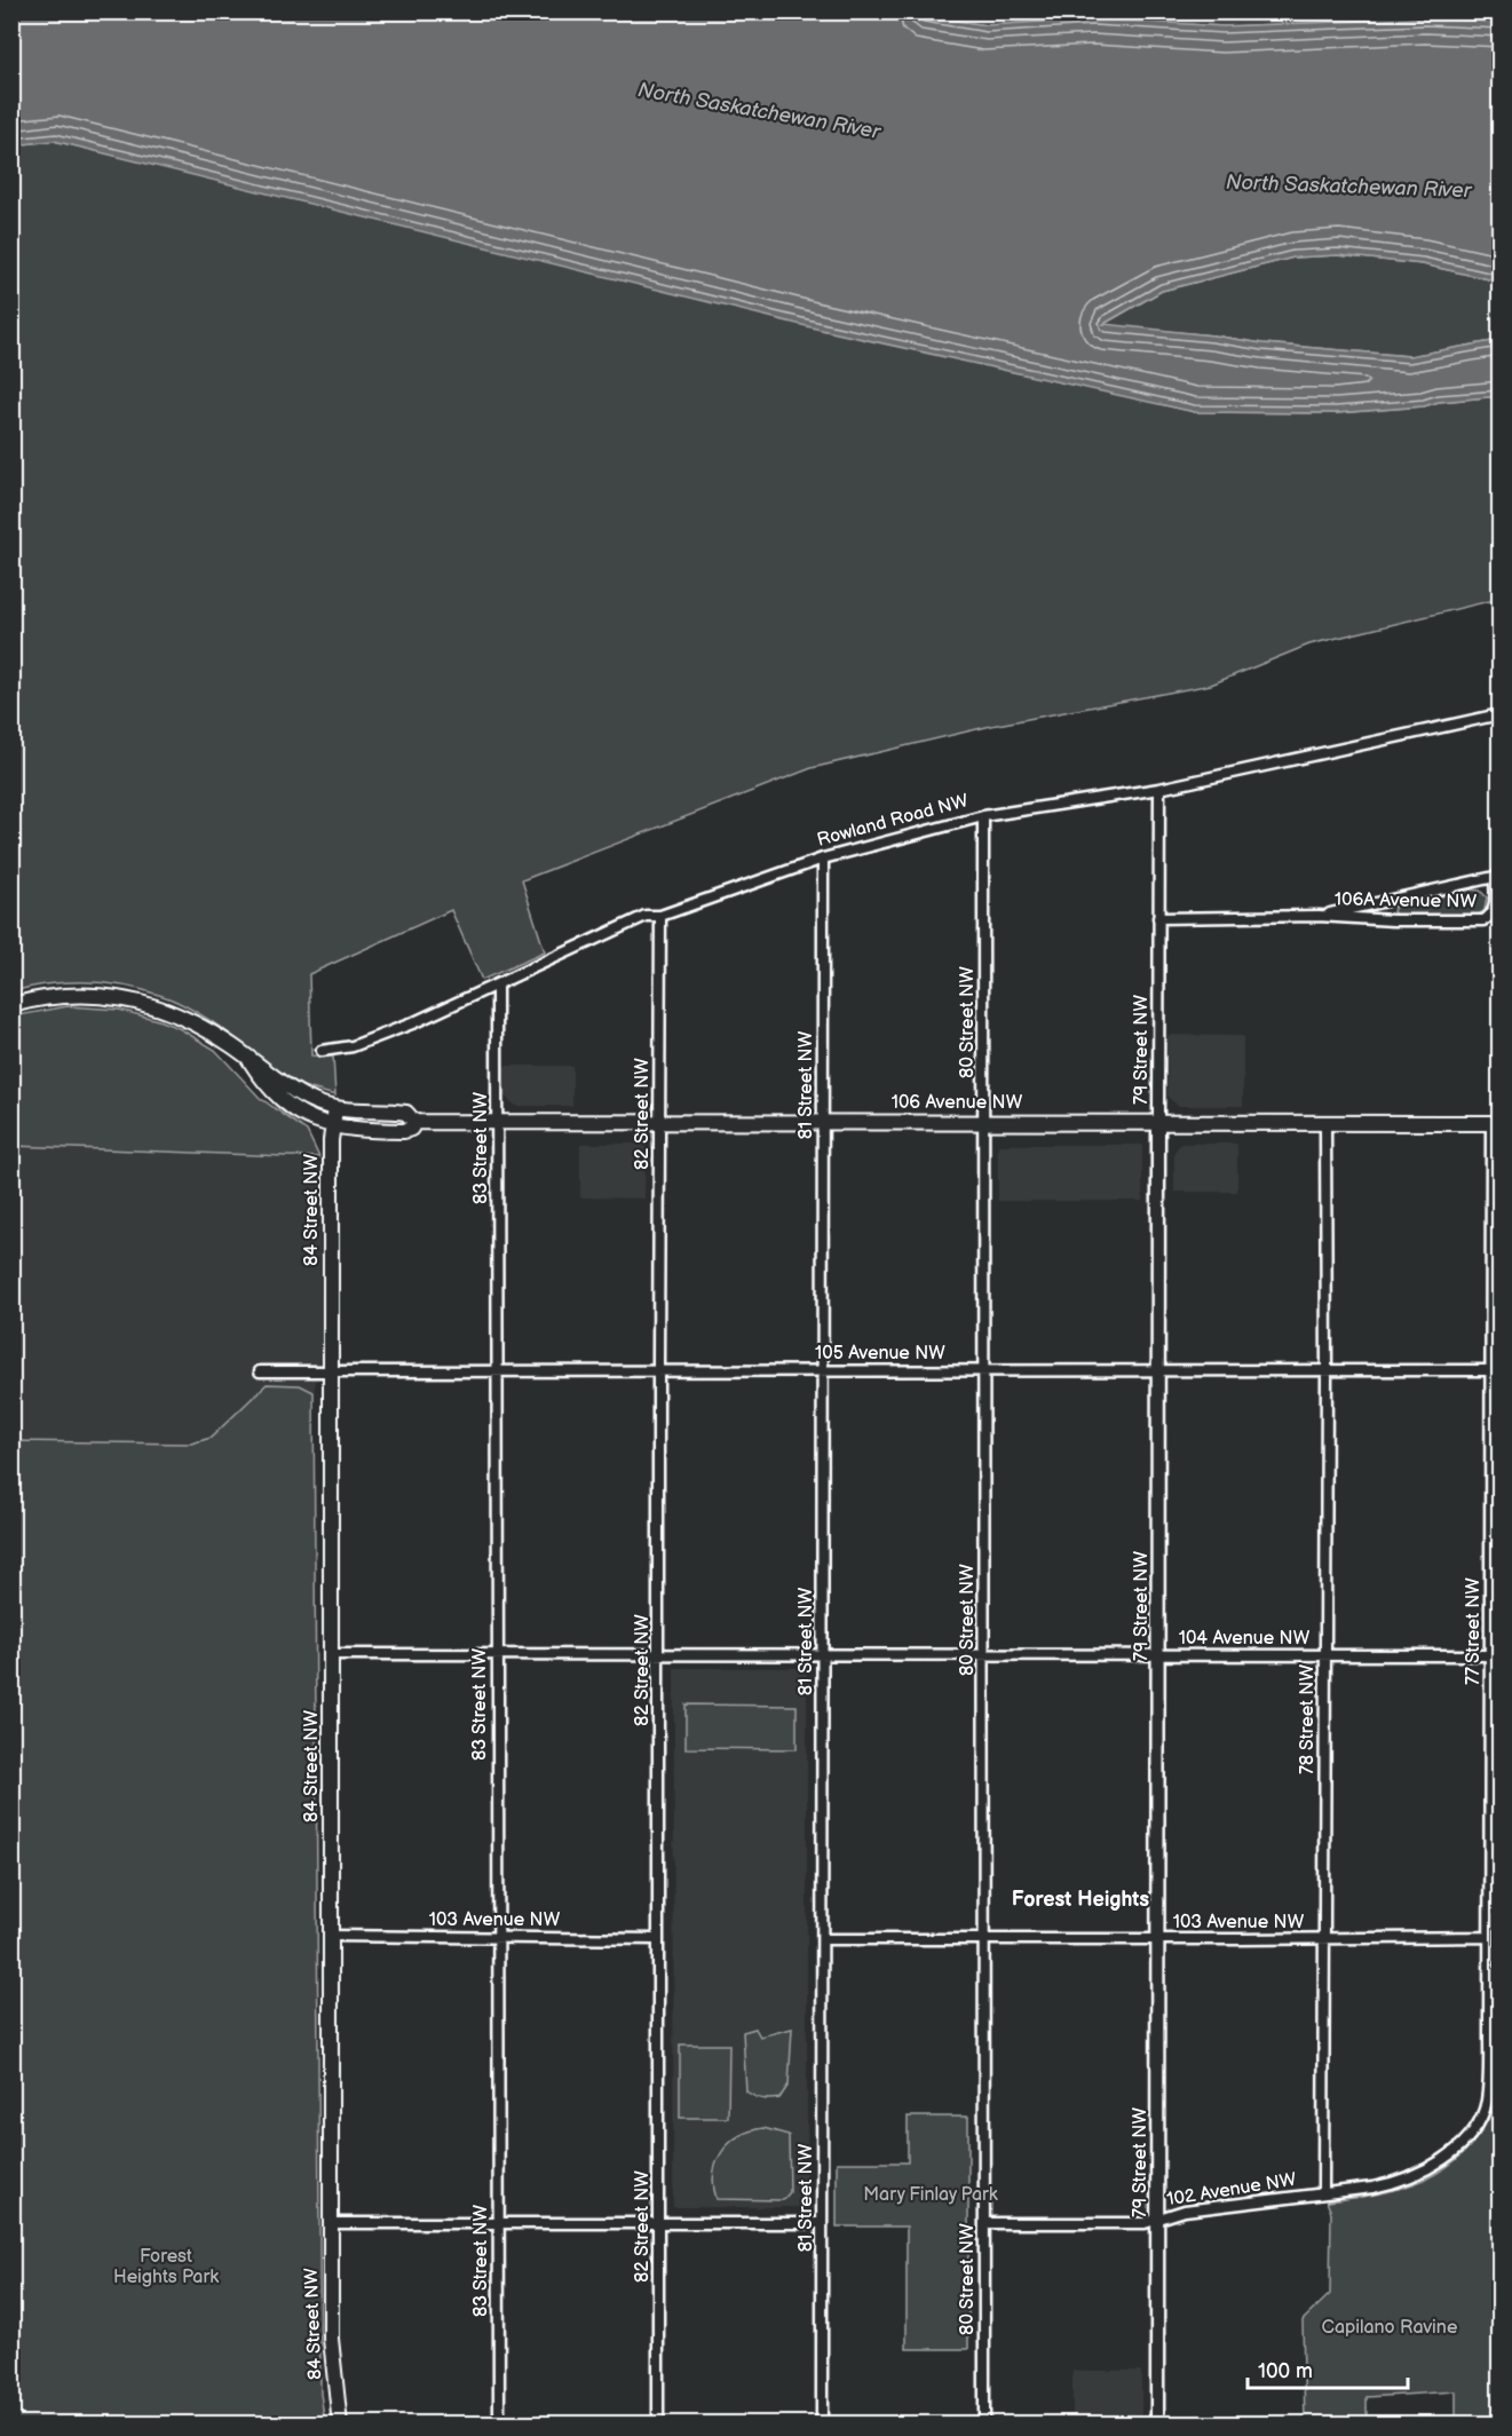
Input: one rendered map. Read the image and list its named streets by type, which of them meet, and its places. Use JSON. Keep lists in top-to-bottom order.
{
  "streets": {
    "main road": ["106 Avenue NW", "84 Street NW"],
    "street": [
      "Rowland Road NW",
      "106A Avenue NW",
      "80 Street NW",
      "79 Street NW",
      "81 Street NW",
      "82 Street NW",
      "83 Street NW",
      "105 Avenue NW",
      "77 Street NW",
      "104 Avenue NW",
      "78 Street NW",
      "103 Avenue NW",
      "102 Avenue NW"
    ]
  },
  "crossings": [
    ["Rowland Road NW", "80 Street NW"],
    ["Rowland Road NW", "79 Street NW"],
    ["Rowland Road NW", "81 Street NW"],
    ["Rowland Road NW", "82 Street NW"],
    ["Rowland Road NW", "83 Street NW"],
    ["106A Avenue NW", "79 Street NW"],
    ["80 Street NW", "106 Avenue NW"],
    ["80 Street NW", "105 Avenue NW"],
    ["80 Street NW", "104 Avenue NW"],
    ["80 Street NW", "103 Avenue NW"],
    ["80 Street NW", "102 Avenue NW"],
    ["79 Street NW", "106 Avenue NW"],
    ["79 Street NW", "105 Avenue NW"],
    ["79 Street NW", "104 Avenue NW"],
    ["79 Street NW", "103 Avenue NW"],
    ["79 Street NW", "102 Avenue NW"],
    ["81 Street NW", "106 Avenue NW"],
    ["81 Street NW", "105 Avenue NW"],
    ["81 Street NW", "104 Avenue NW"],
    ["81 Street NW", "103 Avenue NW"],
    ["106 Avenue NW", "82 Street NW"],
    ["106 Avenue NW", "83 Street NW"],
    ["106 Avenue NW", "84 Street NW"],
    ["106 Avenue NW", "77 Street NW"],
    ["106 Avenue NW", "78 Street NW"],
    ["82 Street NW", "105 Avenue NW"],
    ["82 Street NW", "104 Avenue NW"],
    ["82 Street NW", "103 Avenue NW"],
    ["83 Street NW", "105 Avenue NW"],
    ["83 Street NW", "104 Avenue NW"],
    ["83 Street NW", "103 Avenue NW"],
    ["84 Street NW", "105 Avenue NW"],
    ["84 Street NW", "104 Avenue NW"],
    ["84 Street NW", "103 Avenue NW"],
    ["105 Avenue NW", "77 Street NW"],
    ["105 Avenue NW", "78 Street NW"],
    ["77 Street NW", "104 Avenue NW"],
    ["77 Street NW", "103 Avenue NW"],
    ["77 Street NW", "102 Avenue NW"],
    ["104 Avenue NW", "78 Street NW"],
    ["78 Street NW", "103 Avenue NW"],
    ["78 Street NW", "102 Avenue NW"]
  ],
  "districts": ["Forest Heights"],
  "water": ["North Saskatchewan River"],
  "parks": ["Mary Finlay Park", "Forest Heights Park", "Capilano Ravine"],
  "scale_bar": "100 m"
}
